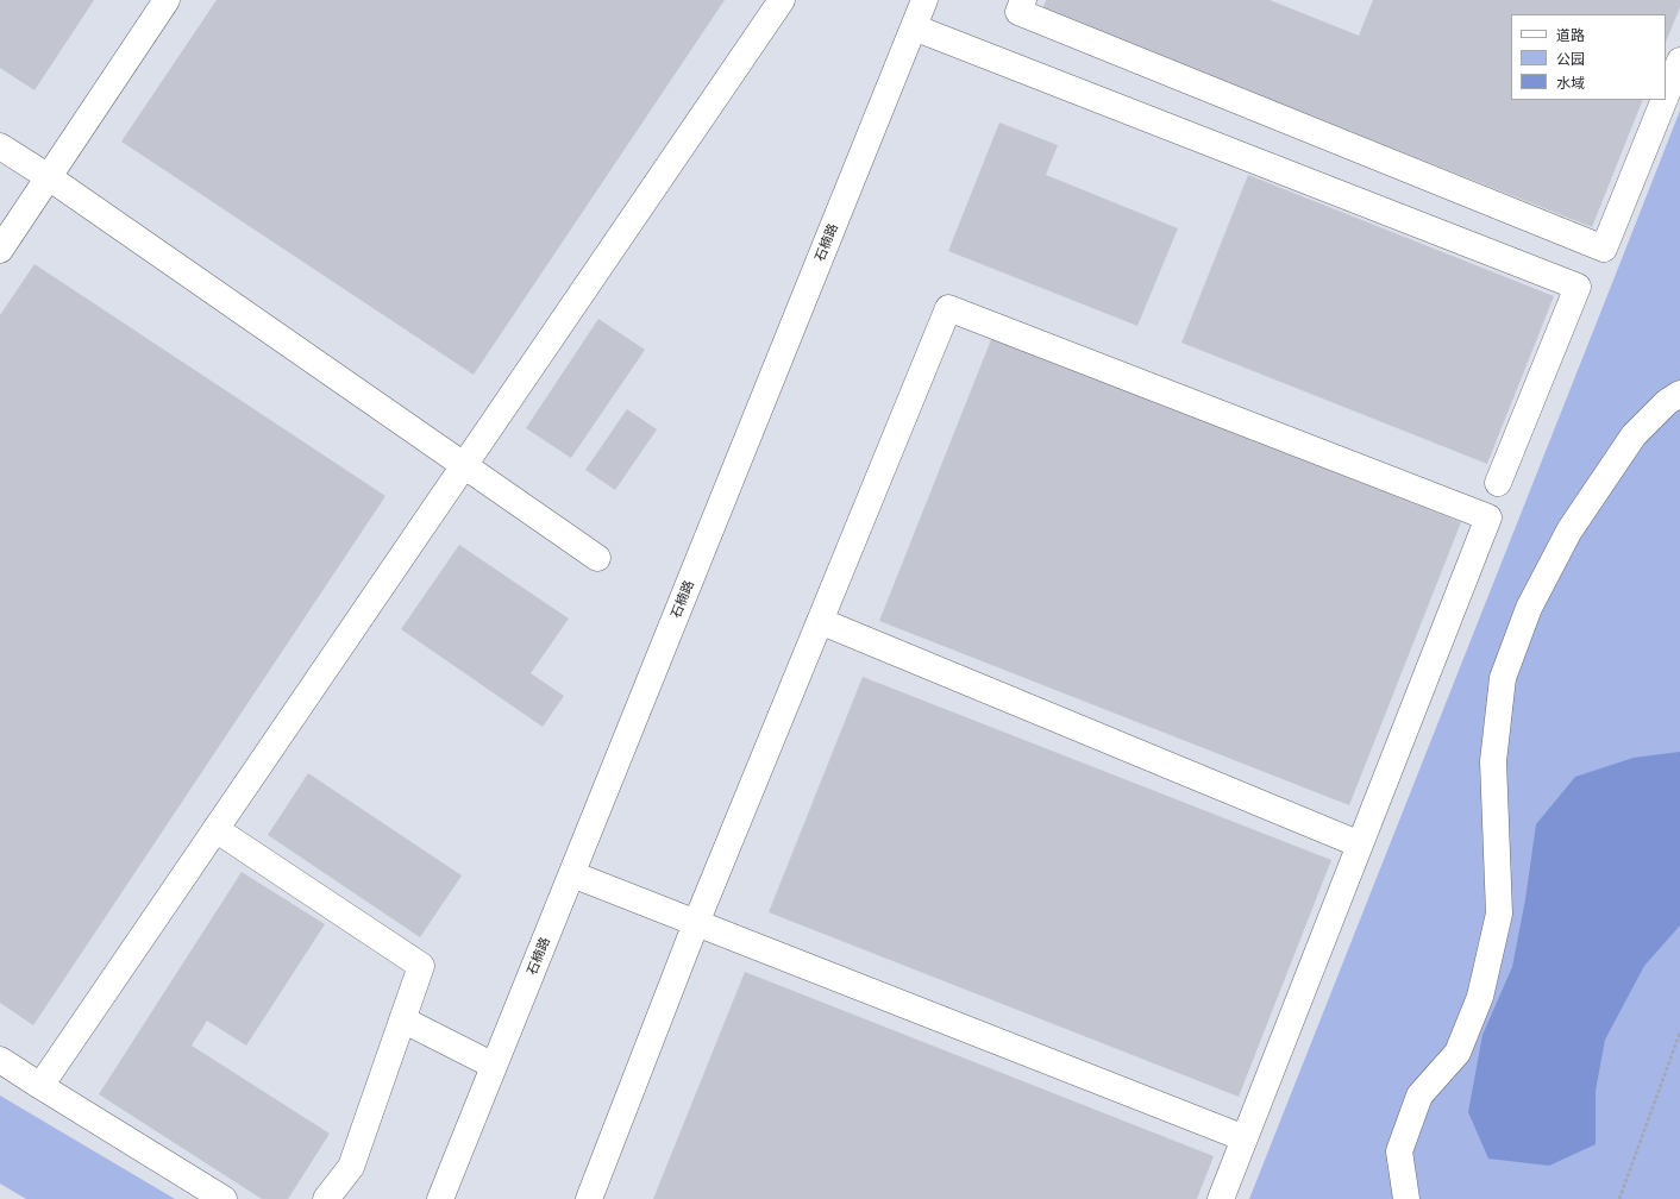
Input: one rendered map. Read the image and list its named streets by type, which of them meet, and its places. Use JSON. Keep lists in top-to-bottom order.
{
  "streets": {
    "street": ["石楠路"]
  },
  "legend": ["道路", "公园", "水域"]
}
